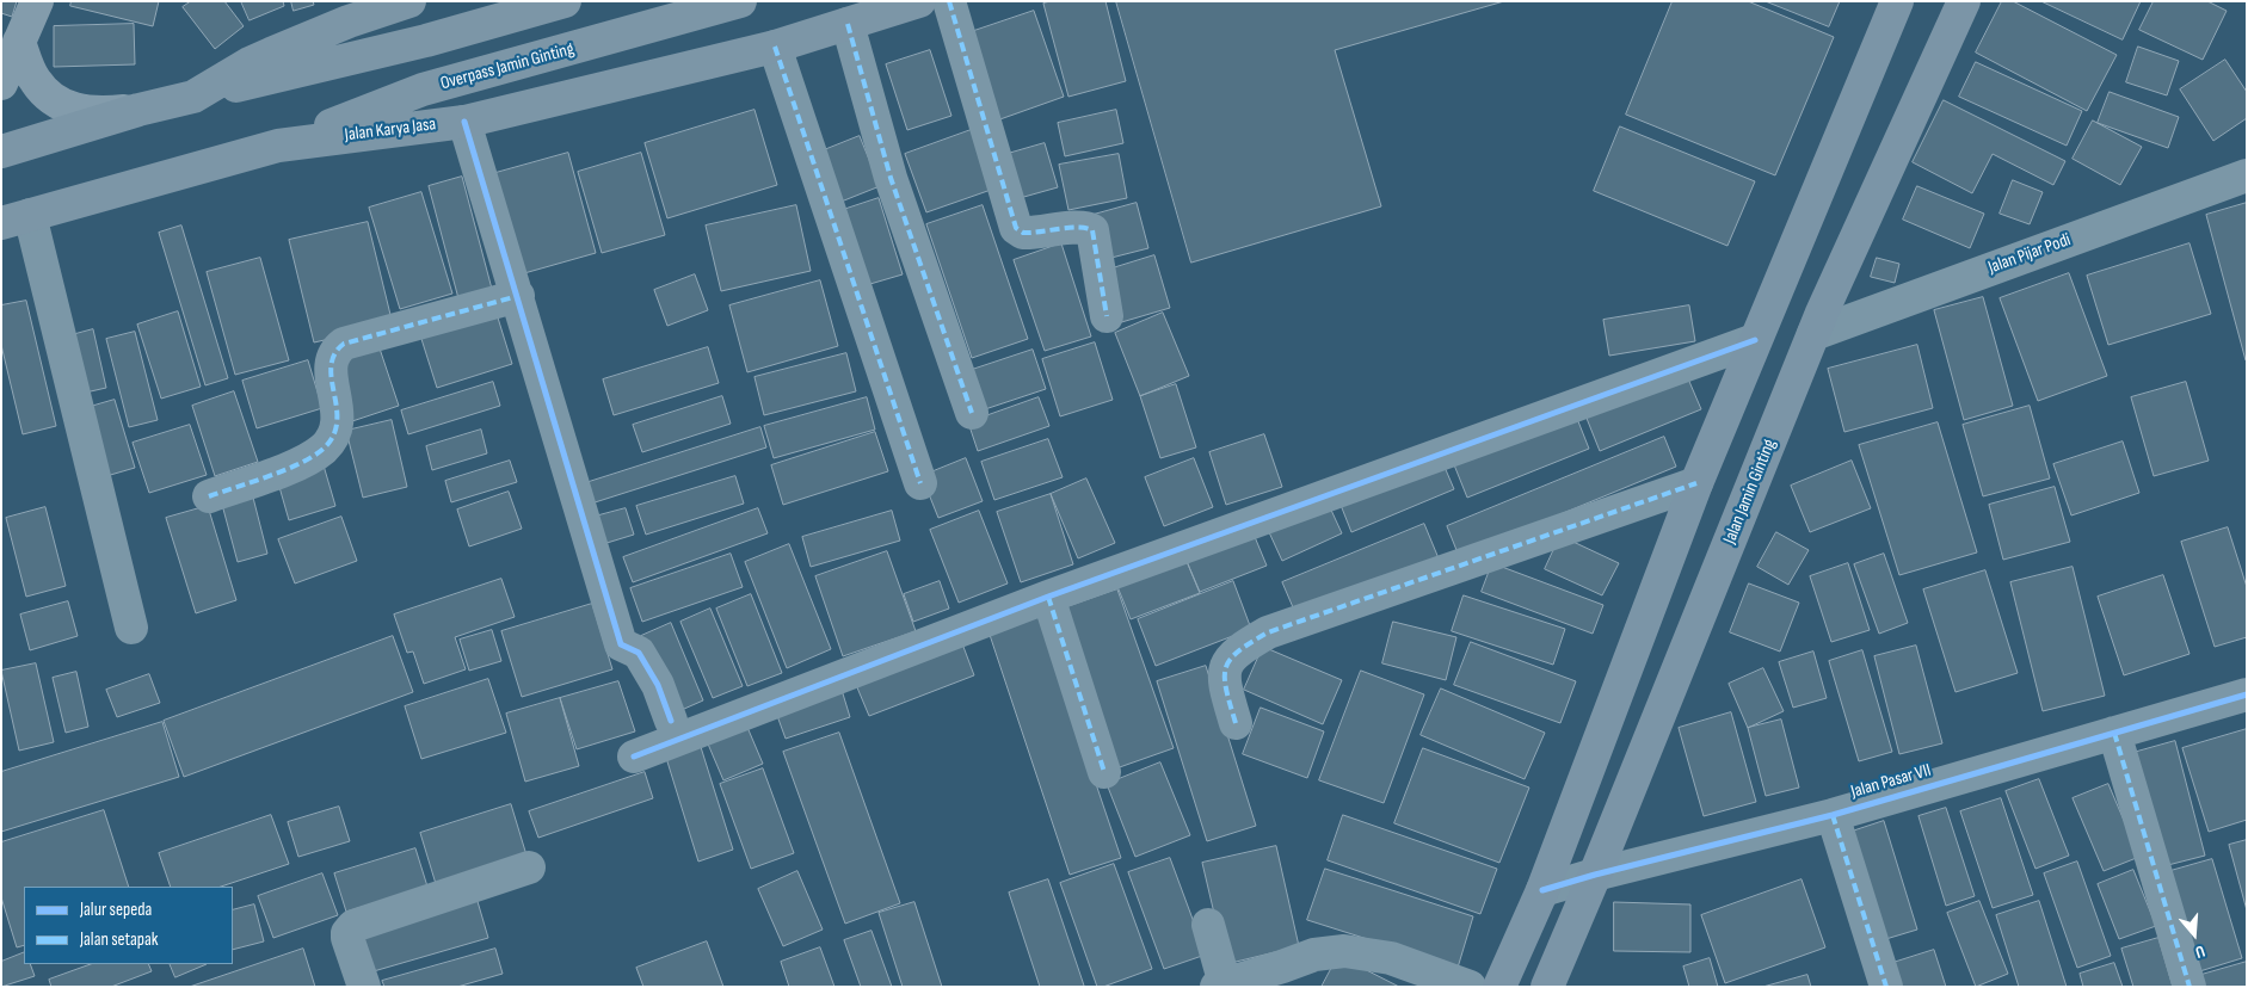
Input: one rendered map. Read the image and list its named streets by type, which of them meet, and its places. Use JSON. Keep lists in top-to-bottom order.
{
  "streets": {
    "highway": ["Overpass Jamin Ginting", "Jalan Karya Jasa"],
    "main road": ["Jalan Jamin Ginting"],
    "street": ["Jalan Pijar Podi", "Jalan Pasar VII"]
  },
  "crossings": [
    ["Overpass Jamin Ginting", "Jalan Karya Jasa"],
    ["Jalan Pijar Podi", "Jalan Jamin Ginting"],
    ["Jalan Jamin Ginting", "Jalan Pasar VII"]
  ],
  "legend": ["Jalur sepeda", "Jalan setapak"],
  "north": "bottom"
}
